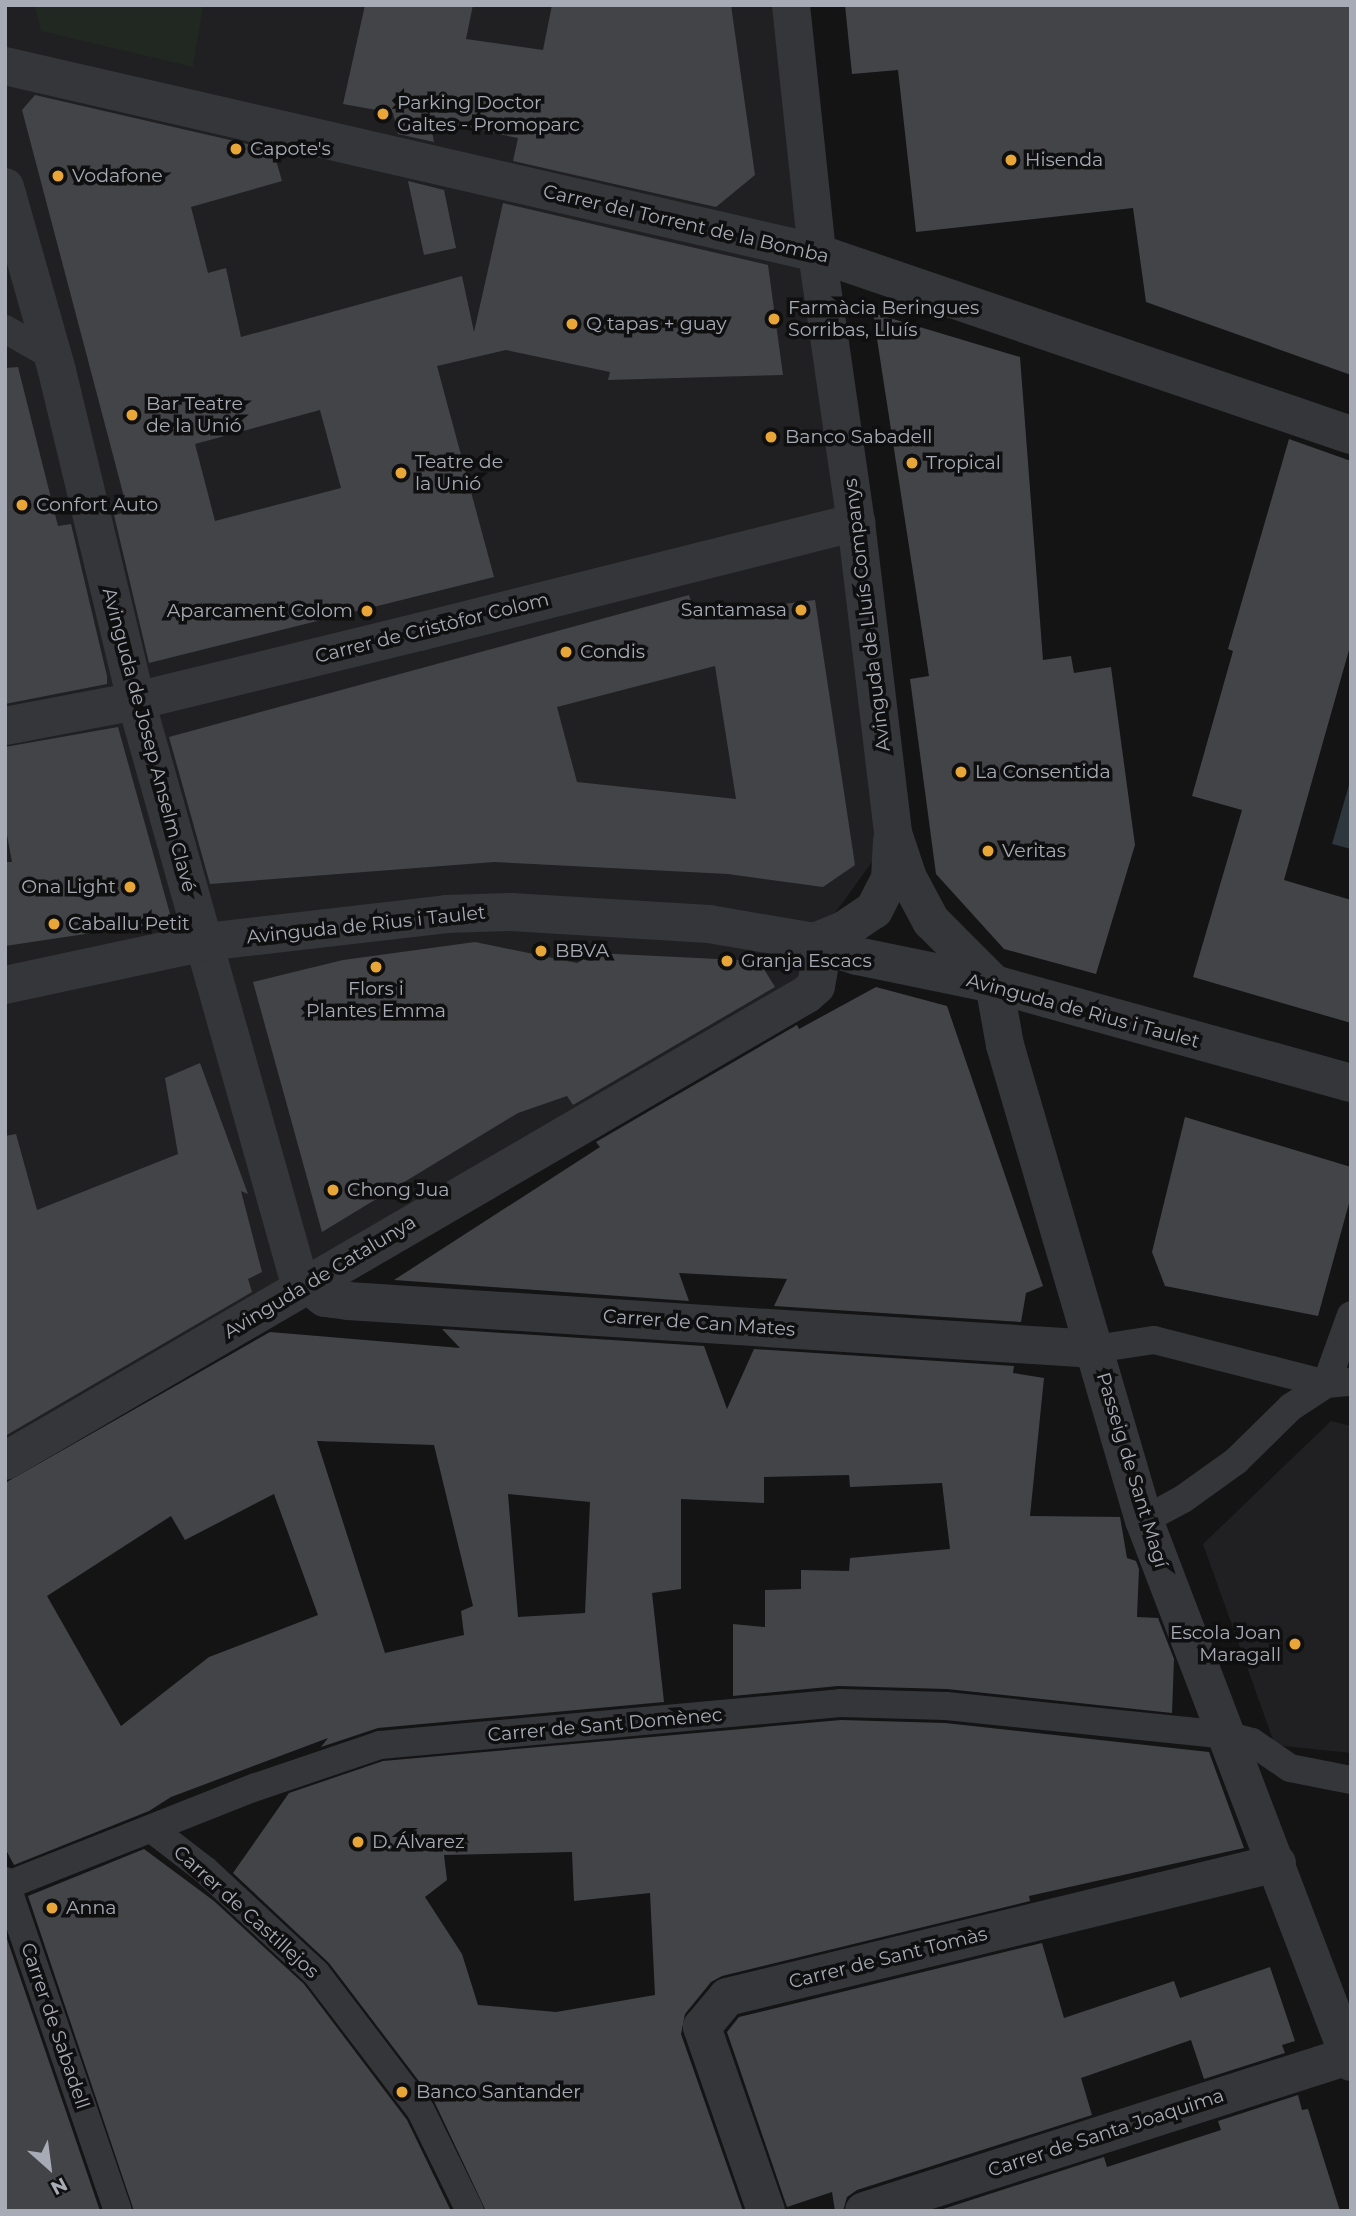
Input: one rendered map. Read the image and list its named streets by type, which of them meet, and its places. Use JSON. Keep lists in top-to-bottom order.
{
  "streets": {
    "street": [
      "Carrer del Torrent de la Bomba",
      "Avinguda de Lluís Companys",
      "Carrer de Cristòfor Colom",
      "Avinguda de Josep Anselm Clavé",
      "Avinguda de Rius i Taulet",
      "Avinguda de Catalunya",
      "Carrer de Can Mates",
      "Passeig de Sant Magí",
      "Carrer de Sant Domènec",
      "Carrer de Castillejos",
      "Carrer de Sant Tomàs",
      "Carrer de Sabadell",
      "Carrer de Santa Joaquima"
    ]
  },
  "crossings": [
    ["Carrer del Torrent de la Bomba", "Avinguda de Lluís Companys"],
    ["Avinguda de Lluís Companys", "Carrer de Cristòfor Colom"],
    ["Avinguda de Lluís Companys", "Avinguda de Rius i Taulet"],
    ["Avinguda de Lluís Companys", "Passeig de Sant Magí"],
    ["Carrer de Cristòfor Colom", "Avinguda de Josep Anselm Clavé"],
    ["Avinguda de Josep Anselm Clavé", "Avinguda de Rius i Taulet"],
    ["Avinguda de Josep Anselm Clavé", "Avinguda de Catalunya"],
    ["Avinguda de Josep Anselm Clavé", "Carrer de Can Mates"],
    ["Avinguda de Rius i Taulet", "Avinguda de Catalunya"],
    ["Avinguda de Rius i Taulet", "Passeig de Sant Magí"],
    ["Avinguda de Catalunya", "Carrer de Can Mates"],
    ["Carrer de Can Mates", "Passeig de Sant Magí"],
    ["Passeig de Sant Magí", "Carrer de Sant Domènec"],
    ["Passeig de Sant Magí", "Carrer de Sant Tomàs"],
    ["Passeig de Sant Magí", "Carrer de Santa Joaquima"],
    ["Carrer de Sant Domènec", "Carrer de Castillejos"],
    ["Carrer de Sant Domènec", "Carrer de Sabadell"]
  ],
  "places": [
    "Parking Doctor Galtes - Promoparc",
    "Capote's",
    "Hisenda",
    "Vodafone",
    "Farmàcia Beringues Sorribas, Lluís",
    "Q tapas + guay",
    "Bar Teatre de la Unió",
    "Banco Sabadell",
    "Tropical",
    "Teatre de la Unió",
    "Confort Auto",
    "Santamasa",
    "Aparcament Colom",
    "Condis",
    "La Consentida",
    "Veritas",
    "Ona Light",
    "Caballu Petit",
    "BBVA",
    "Granja Escacs",
    "Flors i Plantes Emma",
    "Chong Jua",
    "Escola Joan Maragall",
    "D. Álvarez",
    "Anna",
    "Banco Santander"
  ],
  "north": "bottom right"
}
